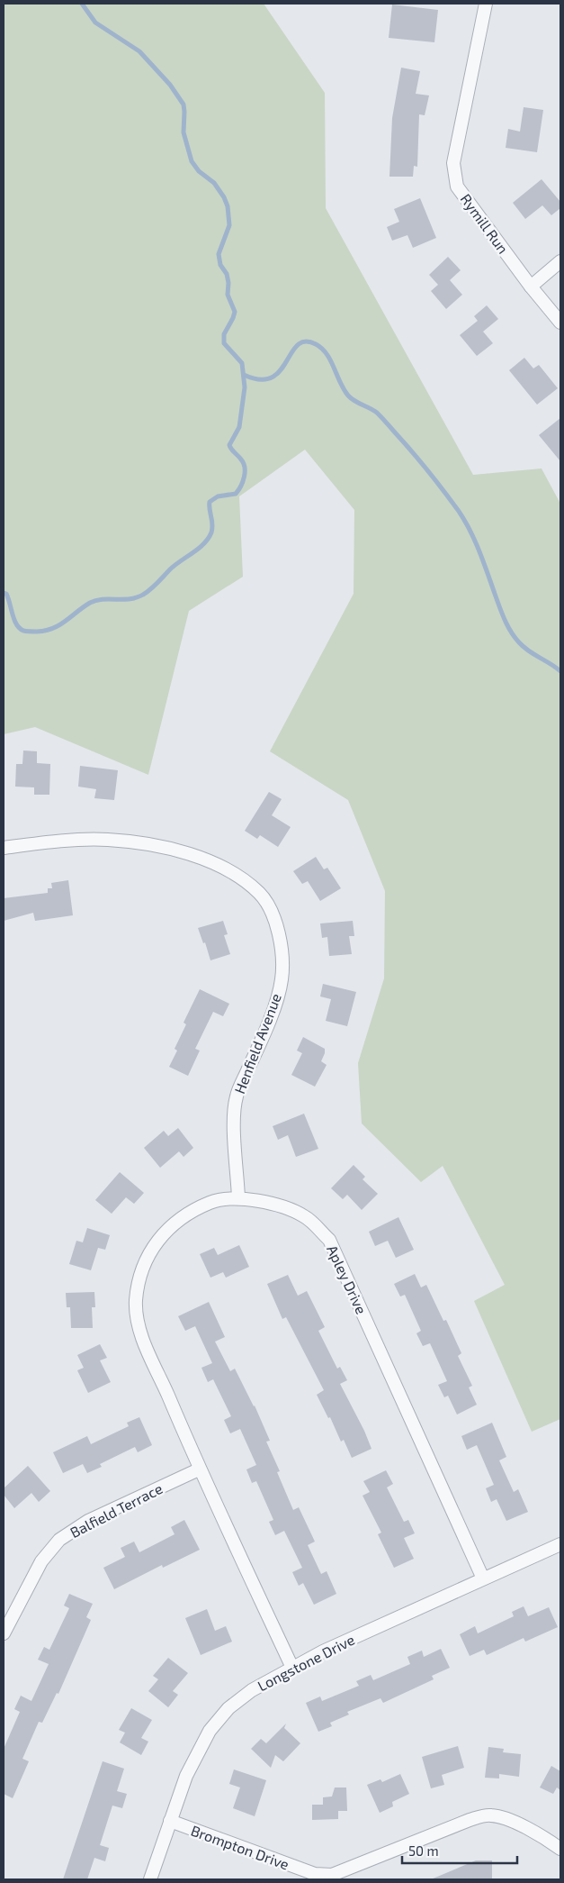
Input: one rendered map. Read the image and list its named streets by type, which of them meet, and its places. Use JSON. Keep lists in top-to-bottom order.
{
  "streets": {
    "street": [
      "Rymill Run",
      "Henfield Avenue",
      "Apley Drive",
      "Balfield Terrace",
      "Longstone Drive",
      "Brompton Drive"
    ]
  },
  "crossings": [
    ["Henfield Avenue", "Apley Drive"],
    ["Apley Drive", "Balfield Terrace"],
    ["Apley Drive", "Longstone Drive"],
    ["Longstone Drive", "Brompton Drive"]
  ],
  "scale_bar": "50 m"
}
